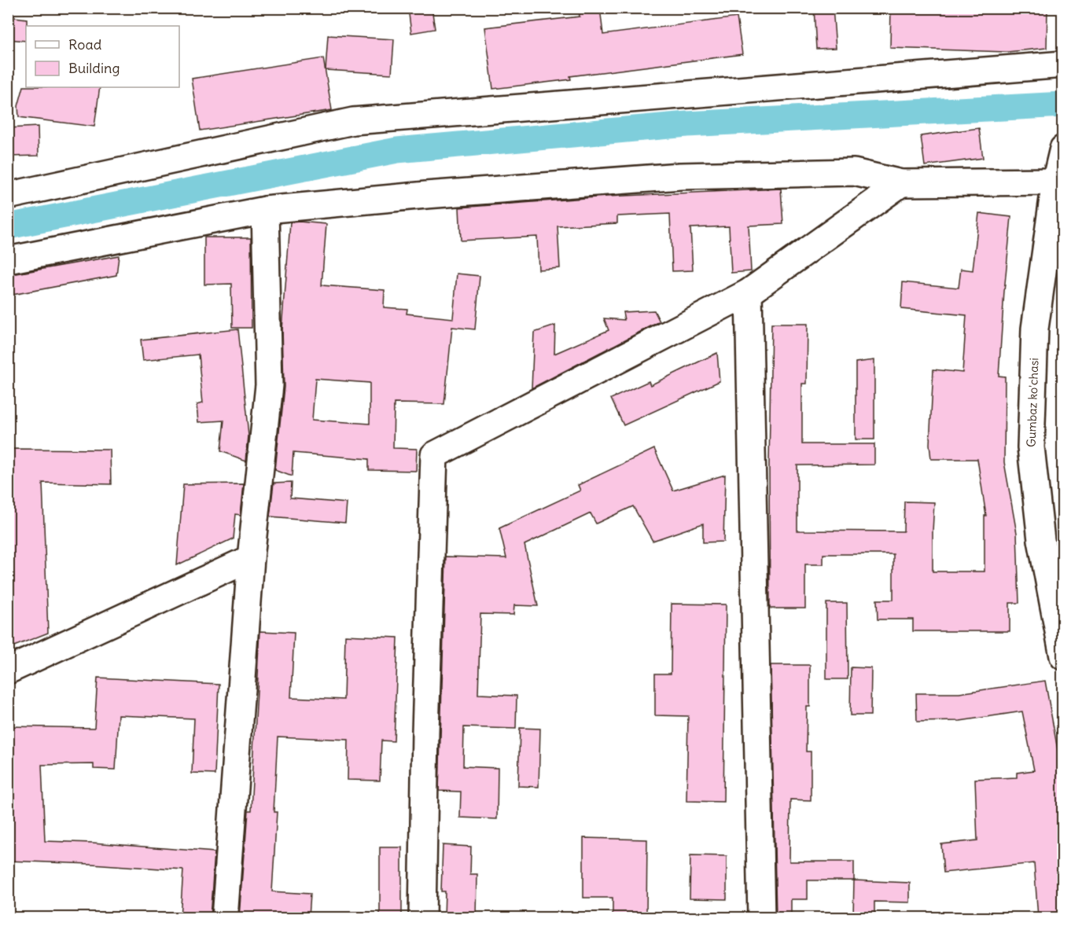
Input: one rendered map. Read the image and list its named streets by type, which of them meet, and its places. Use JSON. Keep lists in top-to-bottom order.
{
  "streets": {
    "street": ["Gumbaz ko'chasi"]
  },
  "legend": ["Road", "Building"]
}
